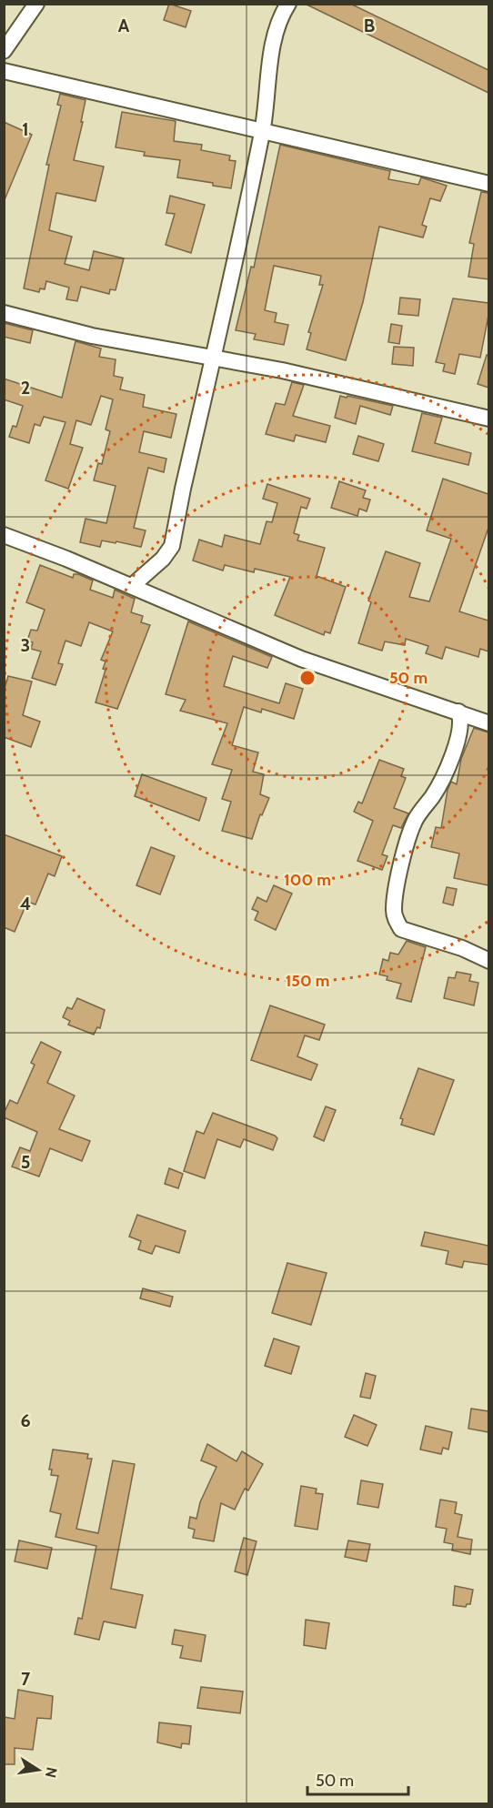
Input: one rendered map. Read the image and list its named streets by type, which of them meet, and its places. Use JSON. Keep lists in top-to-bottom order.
{
  "scale_bar": "50 m",
  "north": "right",
  "grid": {
    "columns": ["A", "B"],
    "rows": [
      "1",
      "2",
      "3",
      "4",
      "5",
      "6",
      "7"
    ]
  },
  "rings": ["50 m", "100 m", "150 m"]
}
